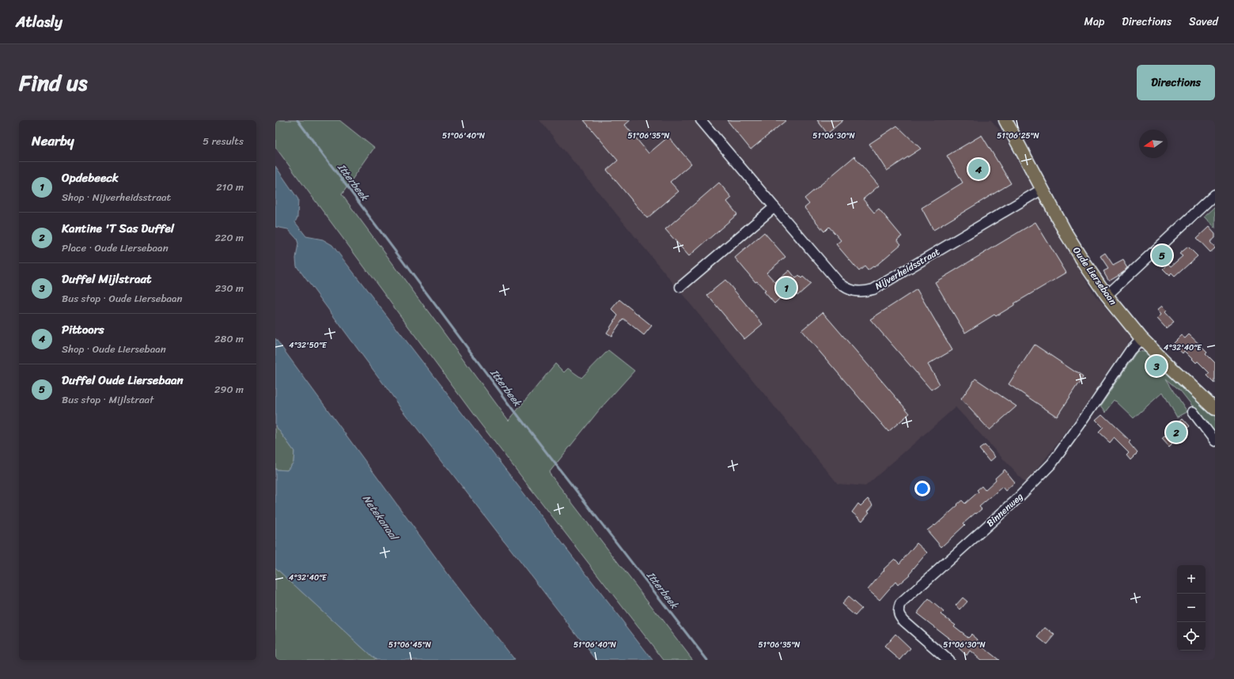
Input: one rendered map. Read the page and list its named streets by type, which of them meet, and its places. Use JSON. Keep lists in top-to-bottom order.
{
  "streets": {
    "main road": ["Oude Liersebaan"],
    "street": ["Nijverheidsstraat", "Binnenweg"]
  },
  "crossings": [
    ["Nijverheidsstraat", "Oude Liersebaan"],
    ["Oude Liersebaan", "Binnenweg"]
  ],
  "water": ["Itterbeek", "Netekanaal"],
  "north": "left",
  "page": {
    "header": "Atlasly",
    "nav": ["Map", "Directions", "Saved"],
    "title": "Find us",
    "buttons": "Directions",
    "heading": ["Nearby", "5 results"],
    "pins": [
      "4",
      "5",
      "1",
      "3",
      "2"
    ],
    "list": [
      {
        "mark": "1",
        "name": "Opdebeeck",
        "note": "Shop · Nijverheidsstraat",
        "value": "210 m"
      },
      {
        "mark": "2",
        "name": "Kantine 'T Sas Duffel",
        "note": "Place · Oude Liersebaan",
        "value": "220 m"
      },
      {
        "mark": "3",
        "name": "Duffel Mijlstraat",
        "note": "Bus stop · Oude Liersebaan",
        "value": "230 m"
      },
      {
        "mark": "4",
        "name": "Pittoors",
        "note": "Shop · Oude Liersebaan",
        "value": "280 m"
      },
      {
        "mark": "5",
        "name": "Duffel Oude Liersebaan",
        "note": "Bus stop · Mijlstraat",
        "value": "290 m"
      }
    ],
    "map_buttons": ["+", "−"]
  },
  "coordinates": [
    "51°06'40\"N",
    "51°06'35\"N",
    "51°06'30\"N",
    "51°06'25\"N",
    "4°32'50\"E",
    "4°32'40\"E",
    "51°06'45\"N"
  ]
}
